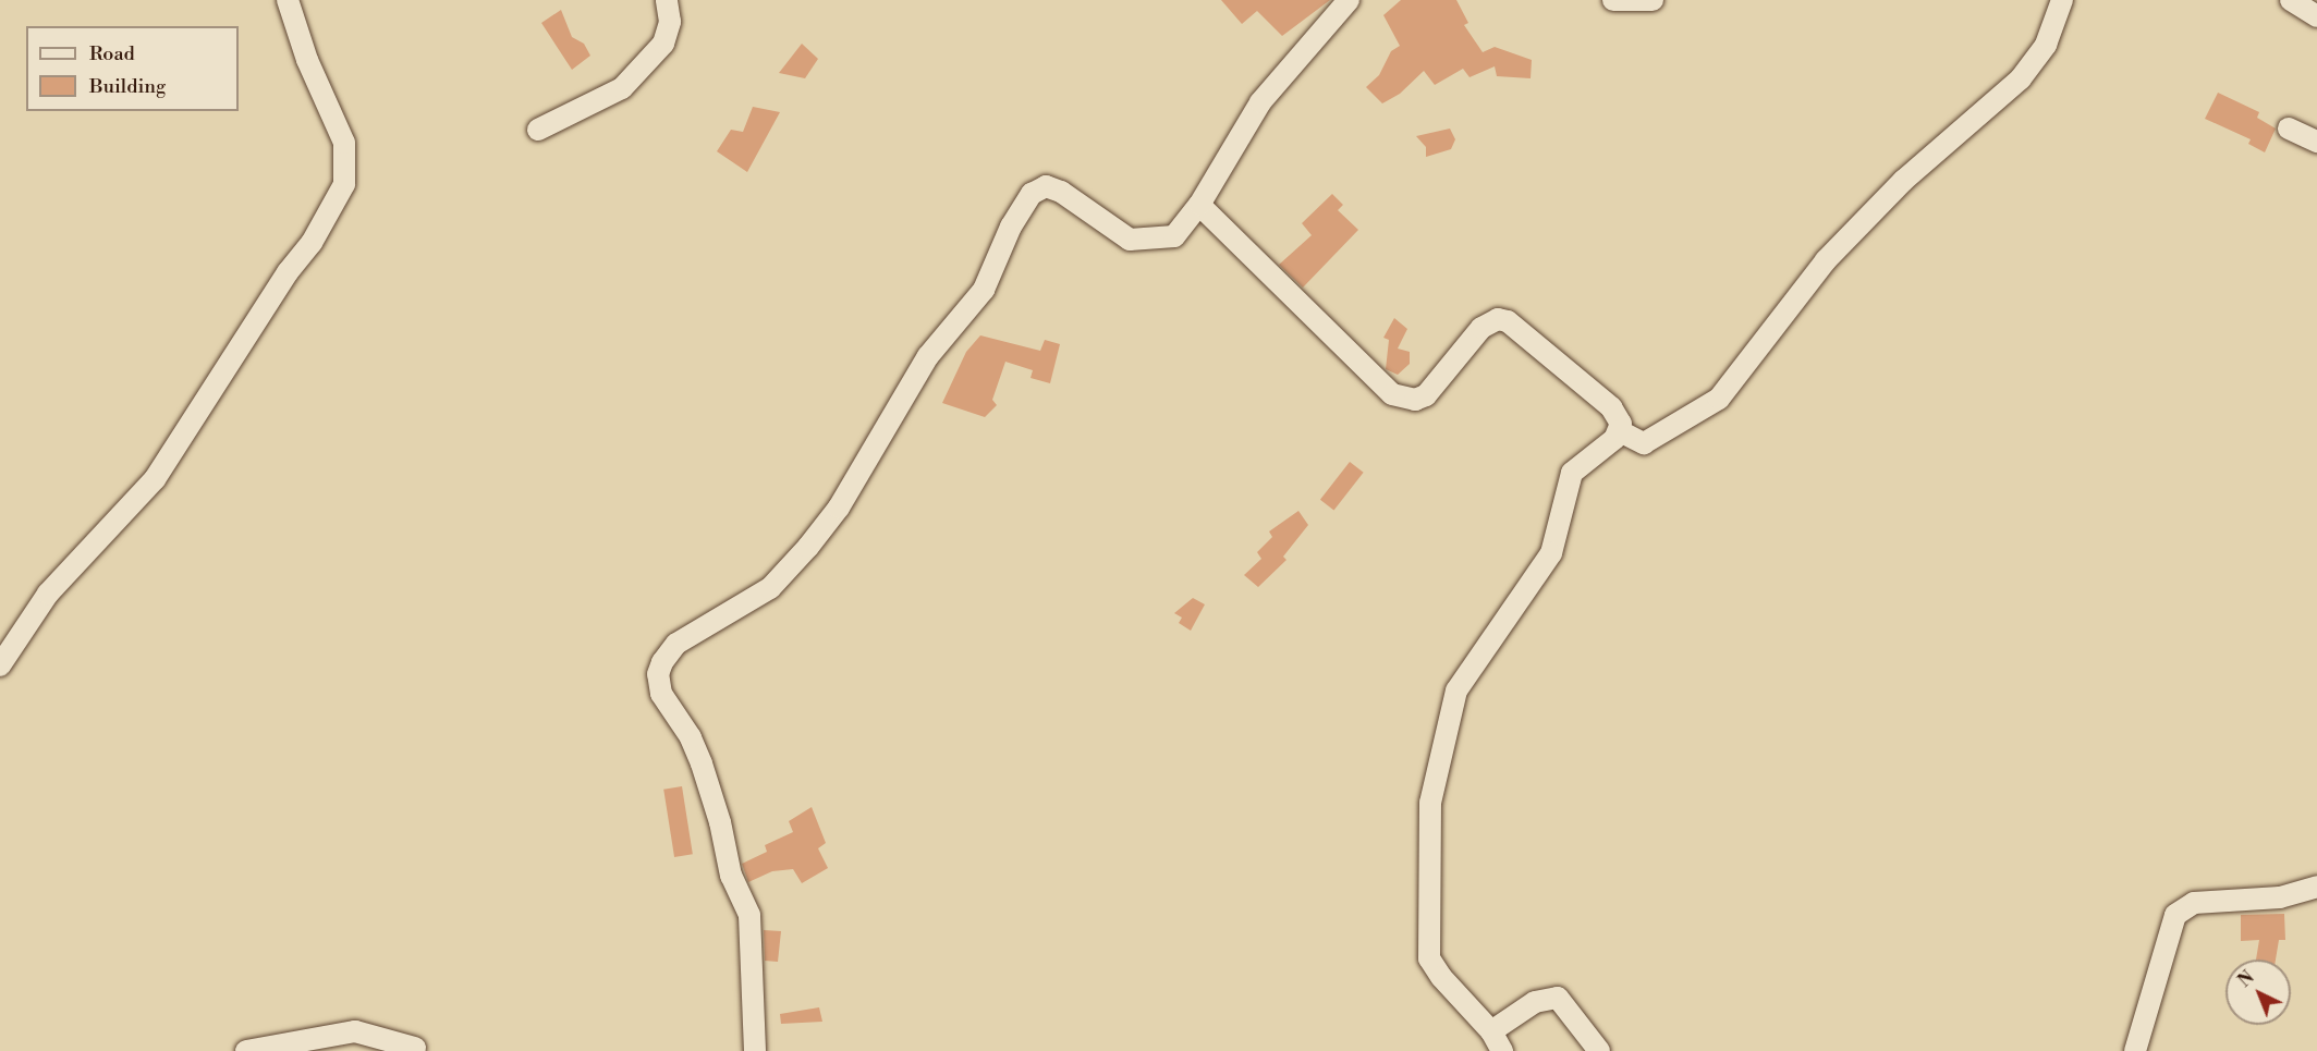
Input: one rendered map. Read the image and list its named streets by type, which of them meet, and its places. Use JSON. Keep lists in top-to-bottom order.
{
  "legend": ["Road", "Building"],
  "north": "top left"
}
